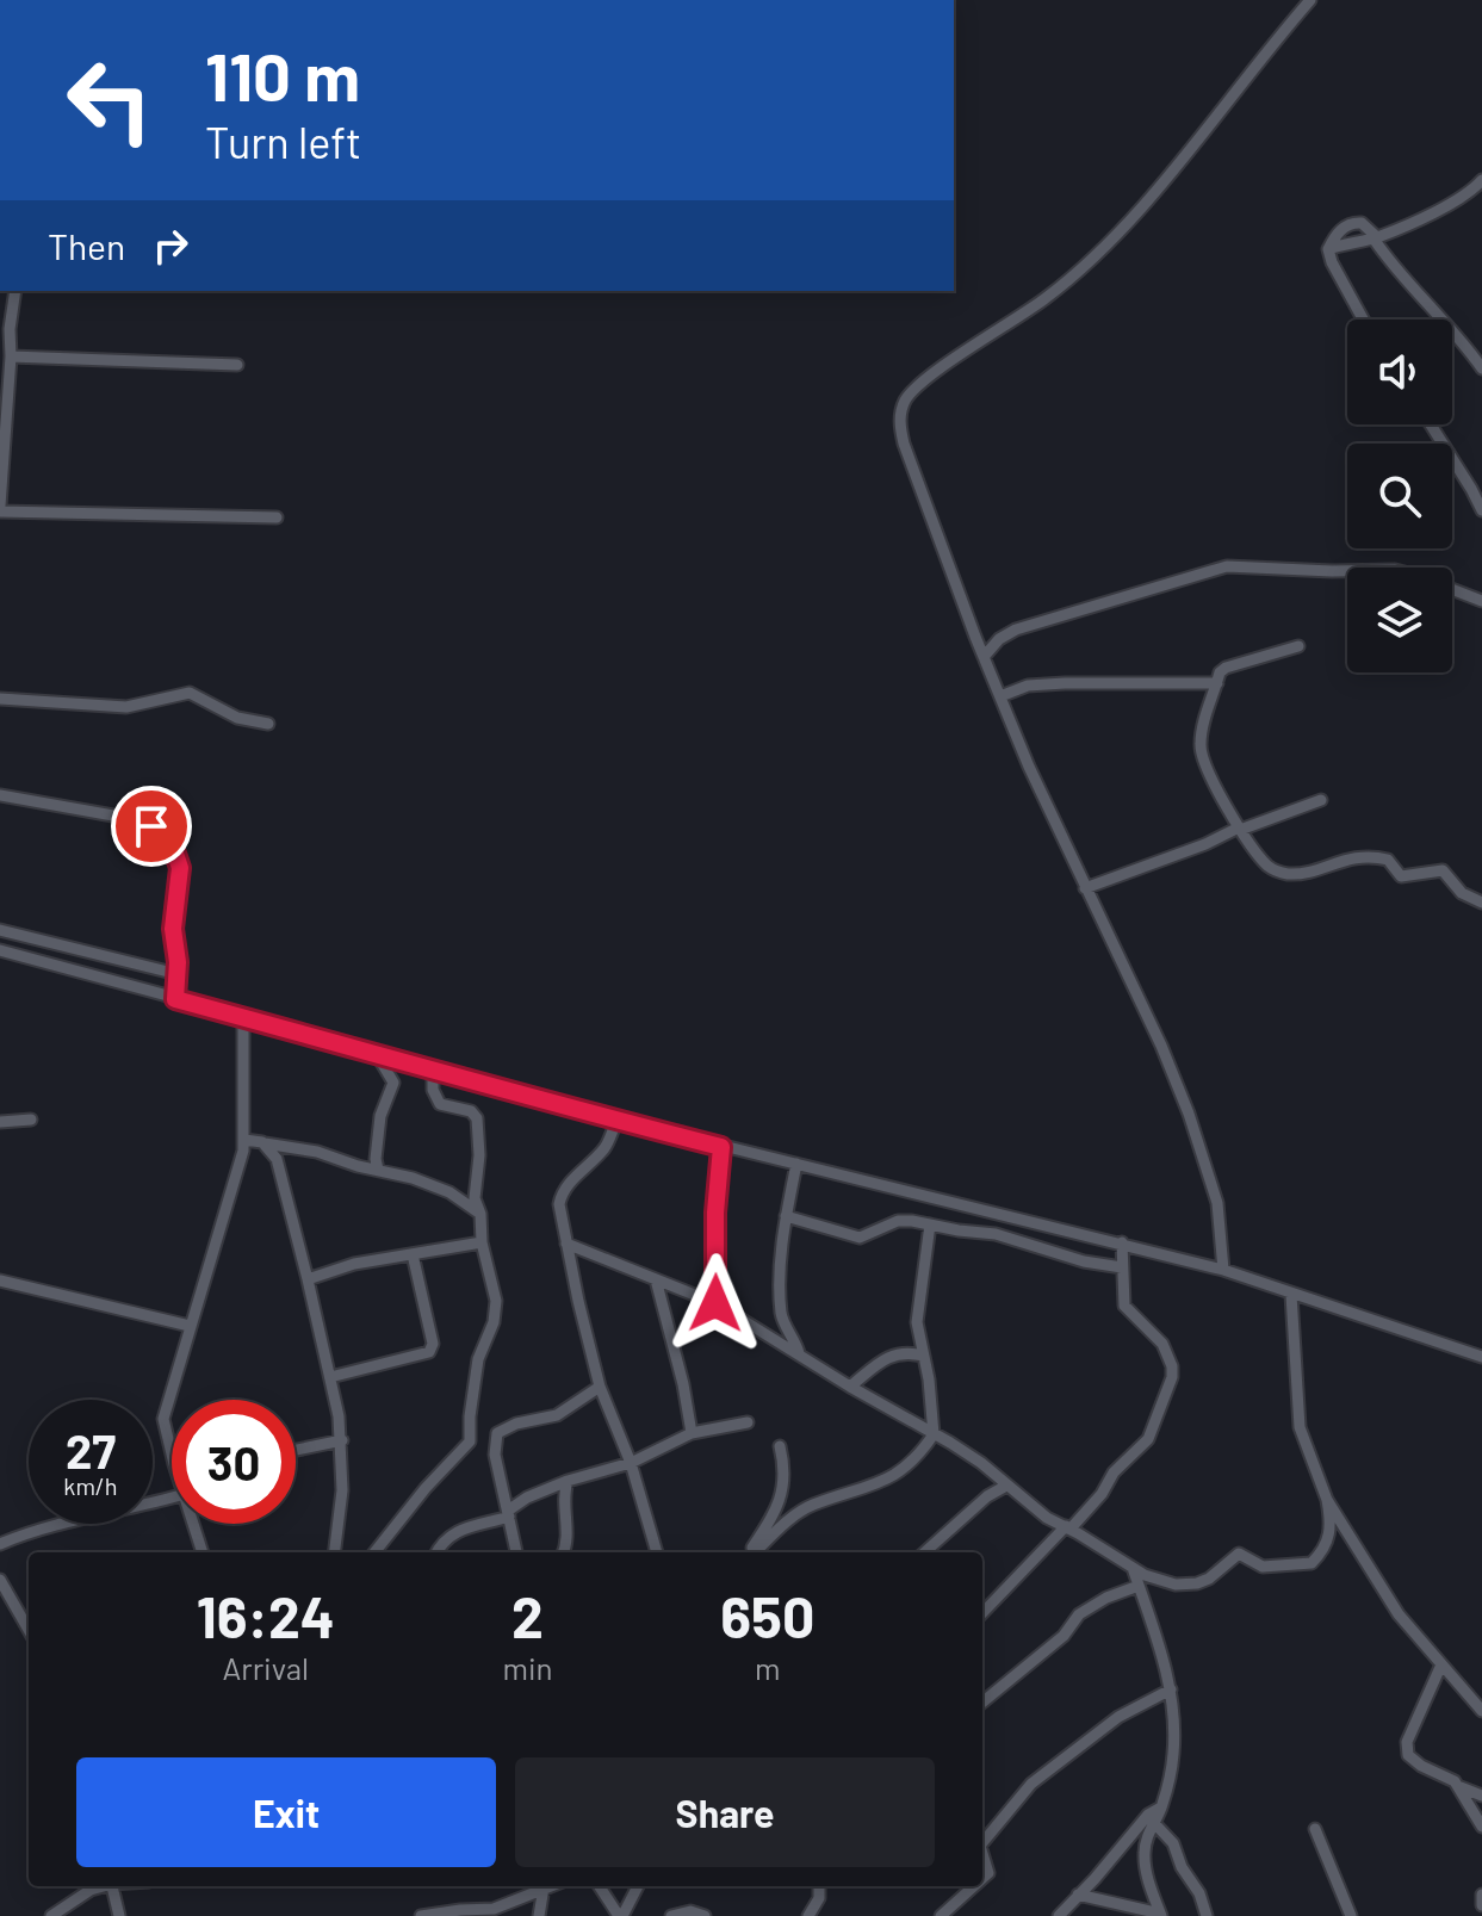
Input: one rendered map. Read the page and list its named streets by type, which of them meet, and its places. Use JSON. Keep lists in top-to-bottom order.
{
  "page": {
    "turn": ["110 m", "Turn left"],
    "then": "Then",
    "speed": "27 km/h",
    "limit": "30",
    "eta": [
      "16:24",
      "Arrival",
      "2",
      "min",
      "650",
      "m"
    ],
    "buttons": ["Exit", "Share"]
  }
}
